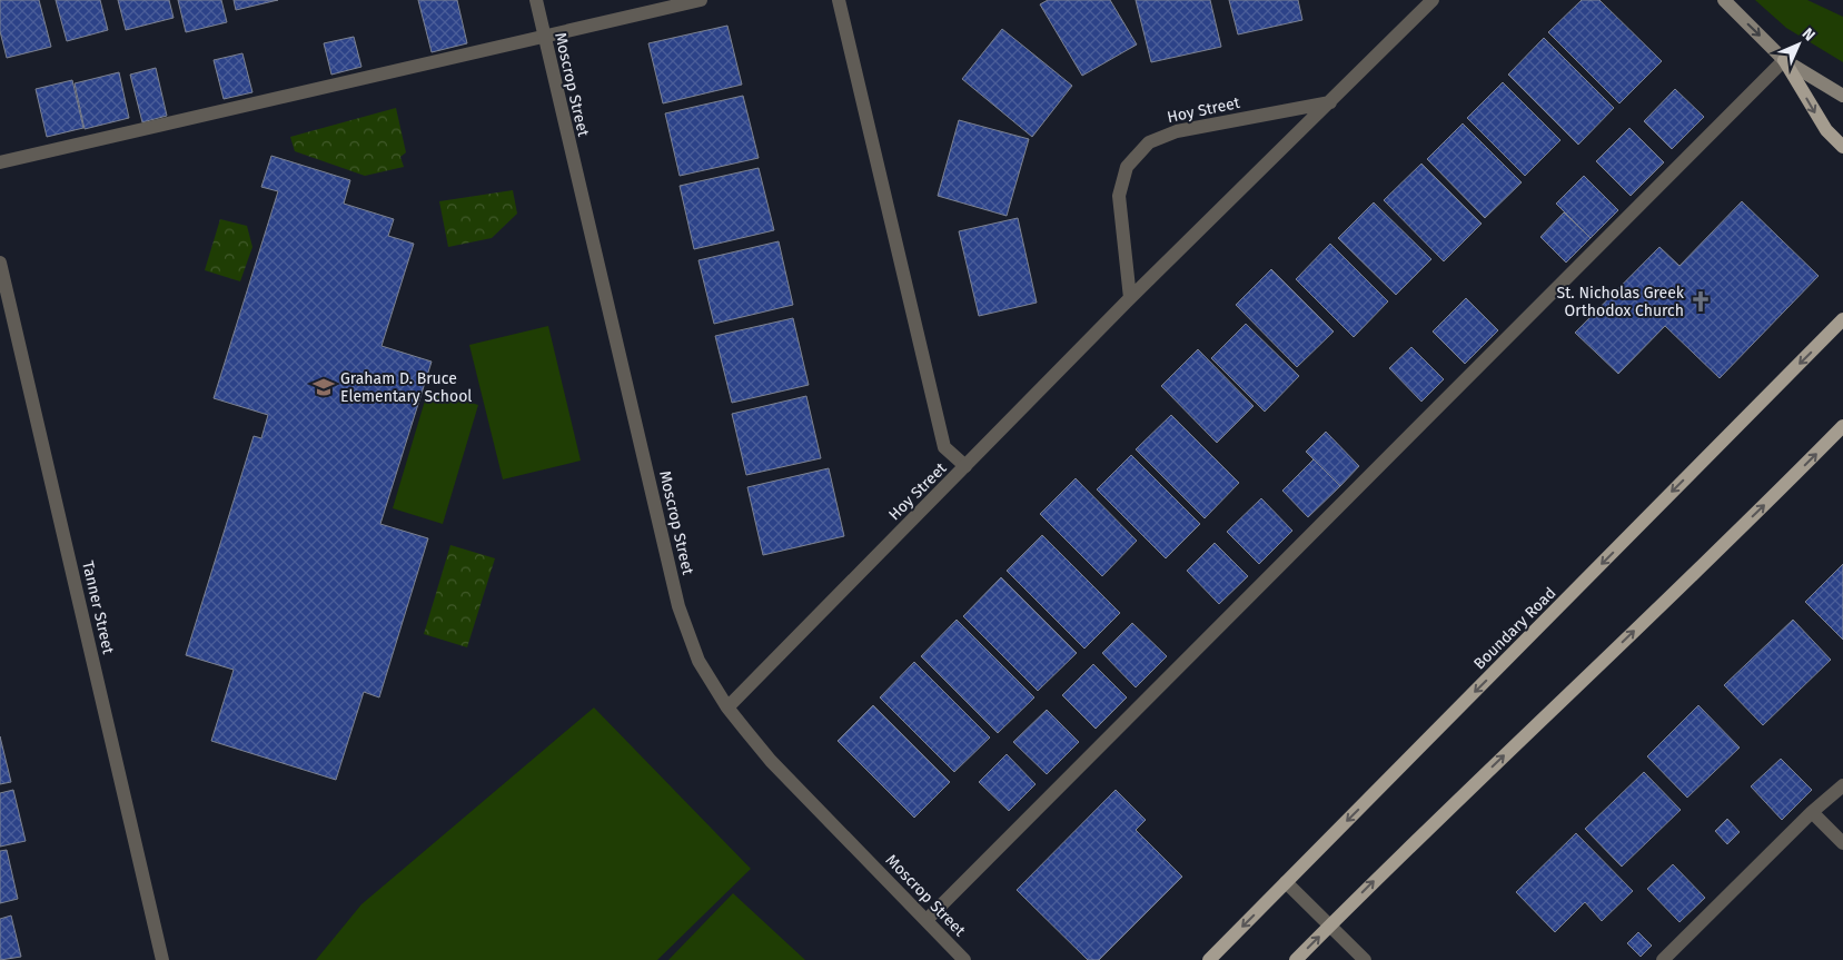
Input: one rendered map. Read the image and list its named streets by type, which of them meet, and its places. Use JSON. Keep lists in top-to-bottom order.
{
  "streets": {
    "main road": ["Boundary Road"],
    "street": ["Moscrop Street", "Hoy Street", "Tanner Street"]
  },
  "crossings": [
    ["Moscrop Street", "Hoy Street"]
  ],
  "places": {
    "church": ["St. Nicholas Greek Orthodox Church"],
    "school or university": ["Graham D. Bruce Elementary School"]
  },
  "north": "top right"
}
